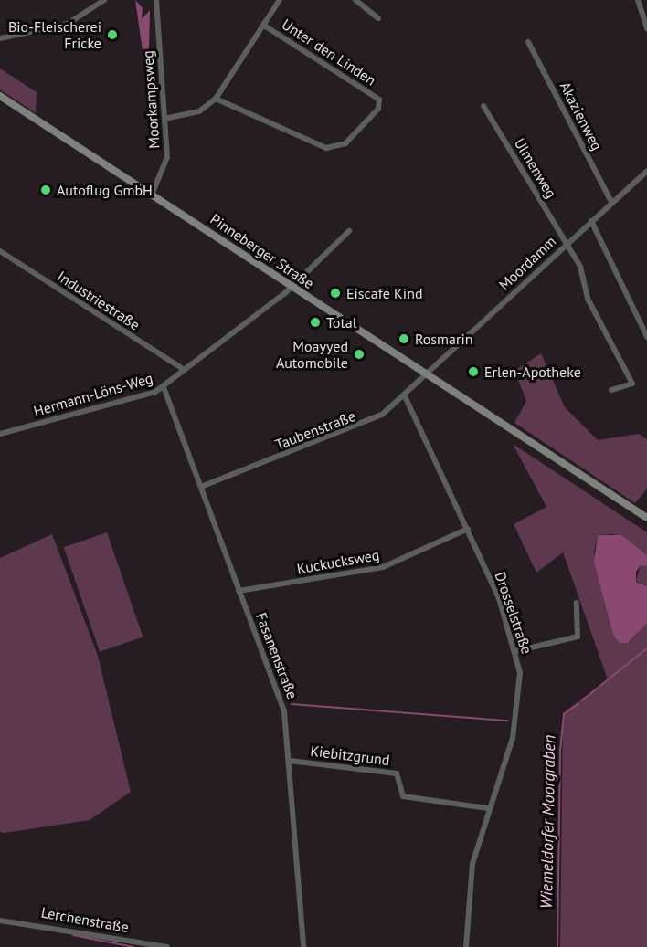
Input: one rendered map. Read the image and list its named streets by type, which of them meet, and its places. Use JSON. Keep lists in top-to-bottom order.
{
  "streets": {
    "main road": ["Pinneberger Straße"],
    "street": [
      "Unter den Linden",
      "Moorkampsweg",
      "Akazienweg",
      "Ulmenweg",
      "Moordamm",
      "Industriestraße",
      "Hermann-Löns-Weg",
      "Taubenstraße",
      "Kuckucksweg",
      "Drosselstraße",
      "Fasanenstraße",
      "Kiebitzgrund",
      "Lerchenstraße"
    ]
  },
  "crossings": [
    ["Moorkampsweg", "Pinneberger Straße"],
    ["Akazienweg", "Moordamm"],
    ["Ulmenweg", "Moordamm"],
    ["Pinneberger Straße", "Moordamm"],
    ["Pinneberger Straße", "Hermann-Löns-Weg"],
    ["Pinneberger Straße", "Taubenstraße"],
    ["Moordamm", "Taubenstraße"],
    ["Industriestraße", "Hermann-Löns-Weg"],
    ["Hermann-Löns-Weg", "Fasanenstraße"],
    ["Taubenstraße", "Drosselstraße"],
    ["Taubenstraße", "Fasanenstraße"],
    ["Kuckucksweg", "Drosselstraße"],
    ["Kuckucksweg", "Fasanenstraße"],
    ["Drosselstraße", "Kiebitzgrund"],
    ["Fasanenstraße", "Kiebitzgrund"]
  ],
  "water": ["Wiemeldorfer Moorgraben"],
  "places": [
    "Bio-Fleischerei Fricke",
    "Autoflug GmbH",
    "Eiscafé Kind",
    "Total",
    "Rosmarin",
    "Moayyed Automobile",
    "Erlen-Apotheke"
  ]
}
